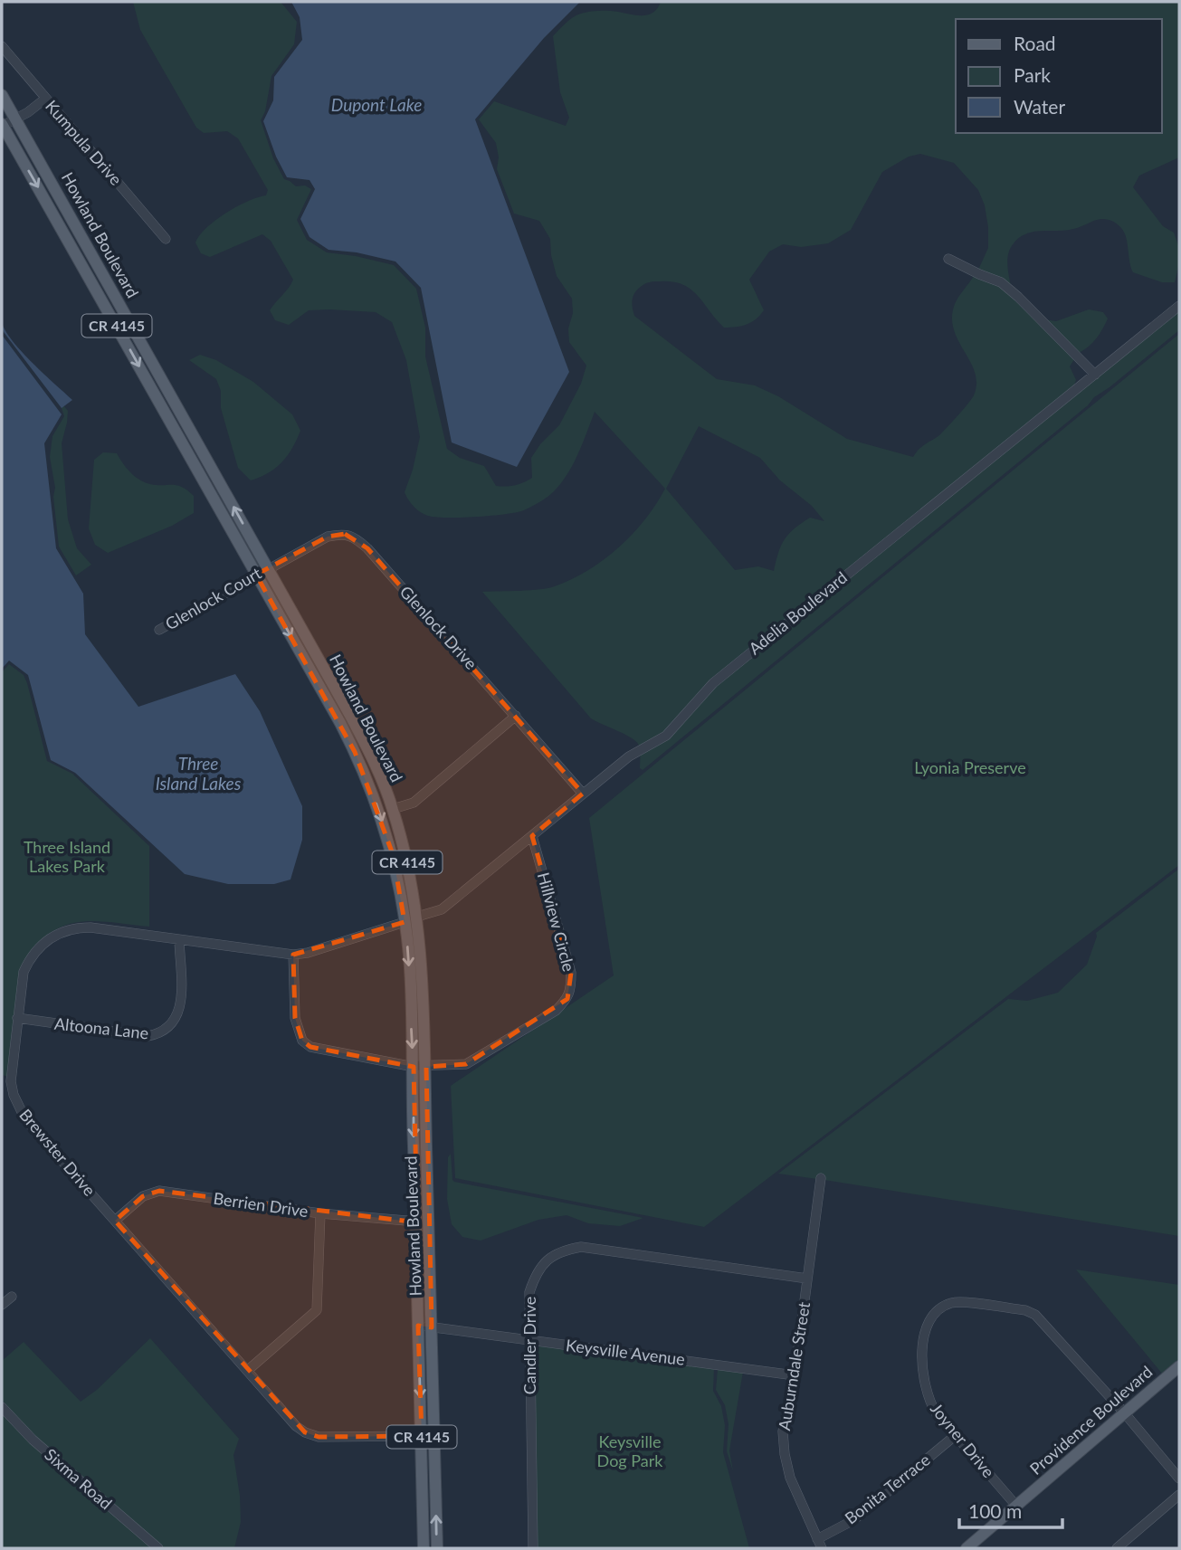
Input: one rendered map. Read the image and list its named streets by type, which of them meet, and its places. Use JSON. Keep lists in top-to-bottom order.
{
  "streets": {
    "main road": ["Howland Boulevard", "CR 4145", "Providence Boulevard"],
    "street": [
      "Kumpula Drive",
      "Glenlock Court",
      "Adelia Boulevard",
      "Glenlock Drive",
      "Hillview Circle",
      "Altoona Lane",
      "Brewster Drive",
      "Berrien Drive",
      "Candler Drive",
      "Keysville Avenue",
      "Auburndale Street",
      "Joyner Drive",
      "Sixma Road",
      "Bonita Terrace"
    ]
  },
  "crossings": [
    ["Howland Boulevard", "Glenlock Court"],
    ["Howland Boulevard", "Adelia Boulevard"],
    ["Howland Boulevard", "Glenlock Drive"],
    ["Howland Boulevard", "Hillview Circle"],
    ["Howland Boulevard", "Brewster Drive"],
    ["Howland Boulevard", "Berrien Drive"],
    ["Howland Boulevard", "Keysville Avenue"],
    ["Glenlock Court", "Glenlock Drive"],
    ["Adelia Boulevard", "Glenlock Drive"],
    ["Adelia Boulevard", "Hillview Circle"],
    ["Altoona Lane", "Brewster Drive"],
    ["Brewster Drive", "Berrien Drive"],
    ["Candler Drive", "Keysville Avenue"],
    ["Candler Drive", "Auburndale Street"],
    ["Keysville Avenue", "Auburndale Street"],
    ["Auburndale Street", "Bonita Terrace"],
    ["Providence Boulevard", "Joyner Drive"],
    ["Joyner Drive", "Bonita Terrace"]
  ],
  "water": ["Dupont Lake", "Three Island Lakes"],
  "parks": ["Lyonia Preserve", "Three Island Lakes Park", "Keysville Dog Park"],
  "legend": ["Road", "Park", "Water"],
  "scale_bar": "100 m"
}
